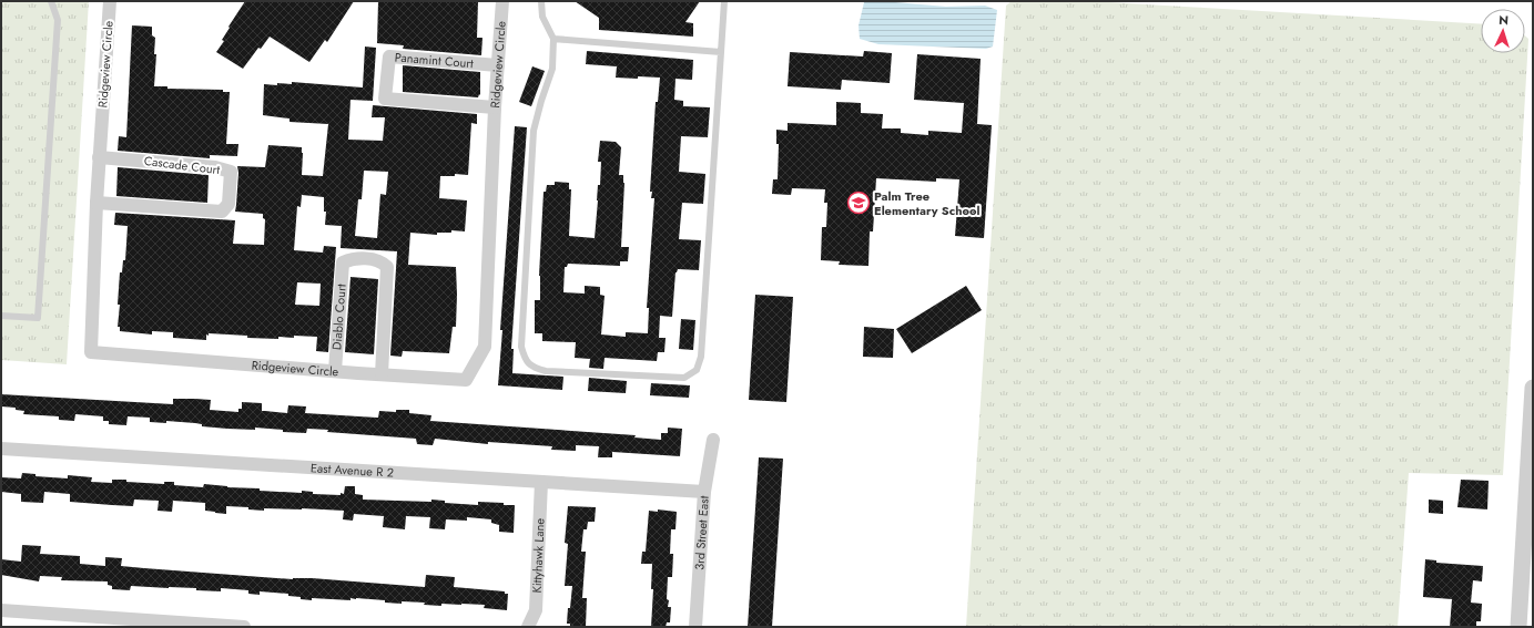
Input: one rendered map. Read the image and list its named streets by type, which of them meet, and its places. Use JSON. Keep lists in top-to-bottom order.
{
  "streets": {
    "street": [
      "Panamint Court",
      "Ridgeview Circle",
      "Cascade Court",
      "Diablo Court",
      "East Avenue R 2",
      "3rd Street East",
      "Kittyhawk Lane"
    ]
  },
  "crossings": [
    ["Panamint Court", "Ridgeview Circle"],
    ["Ridgeview Circle", "Cascade Court"],
    ["Ridgeview Circle", "Diablo Court"],
    ["East Avenue R 2", "3rd Street East"],
    ["East Avenue R 2", "Kittyhawk Lane"]
  ],
  "places": {
    "school or university": ["Palm Tree Elementary School"]
  },
  "north": "top"
}
